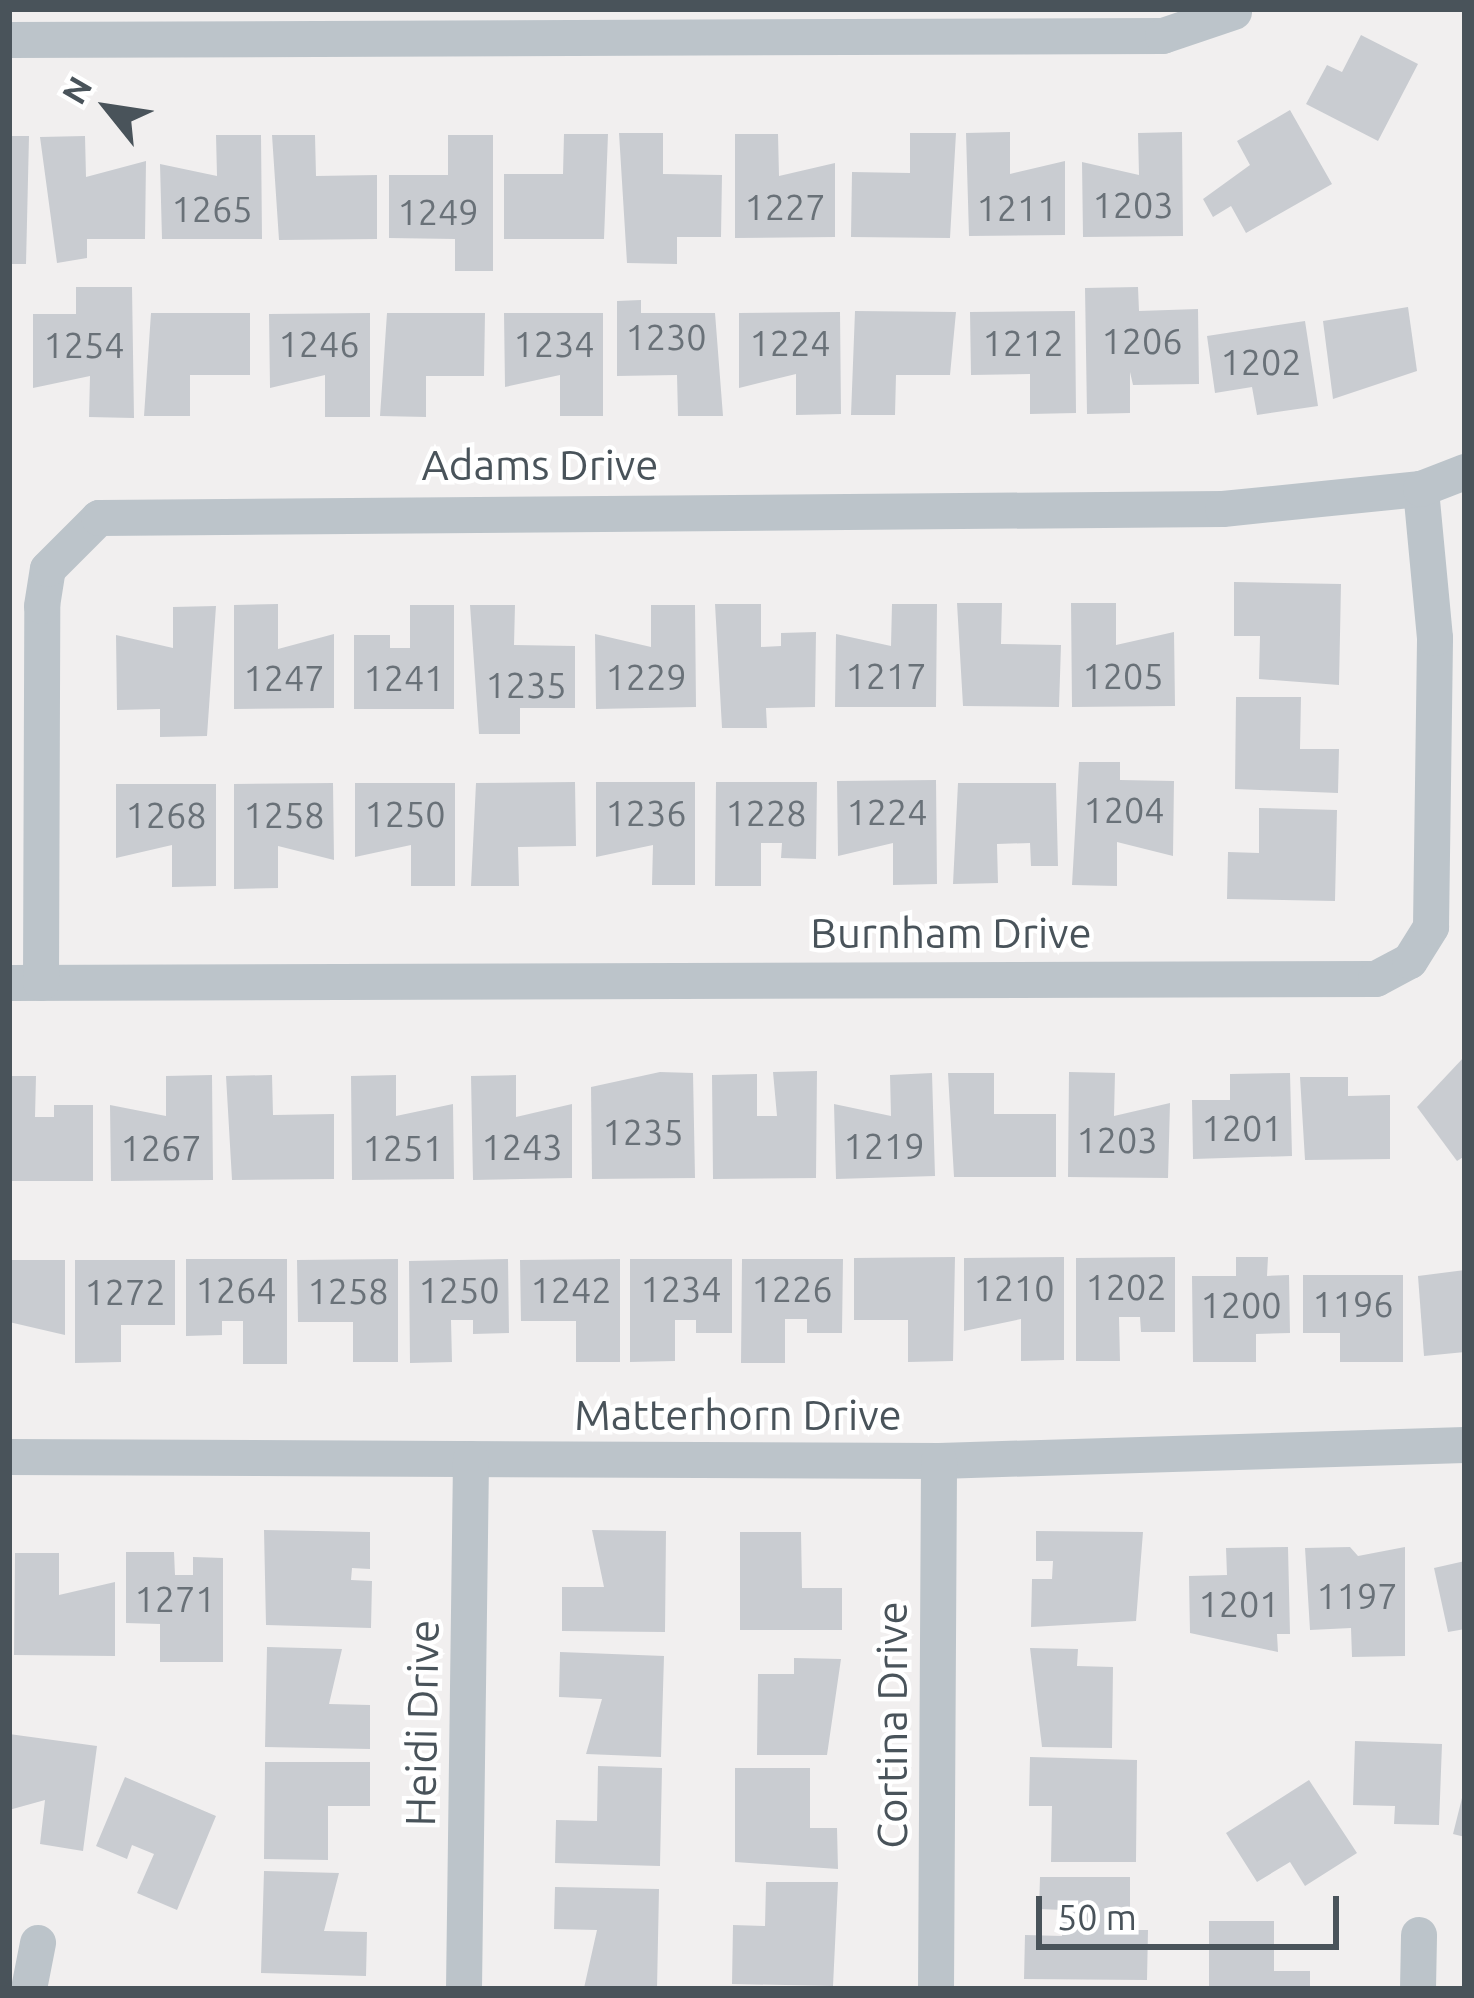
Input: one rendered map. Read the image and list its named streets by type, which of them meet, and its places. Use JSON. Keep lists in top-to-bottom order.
{
  "streets": {
    "street": [
      "Adams Drive",
      "Burnham Drive",
      "Matterhorn Drive",
      "Heidi Drive",
      "Cortina Drive"
    ]
  },
  "crossings": [
    ["Adams Drive", "Burnham Drive"],
    ["Matterhorn Drive", "Heidi Drive"],
    ["Matterhorn Drive", "Cortina Drive"]
  ],
  "house_numbers": [
    "1203",
    "1227",
    "1211",
    "1265",
    "1249",
    "1230",
    "1206",
    "1224",
    "1212",
    "1246",
    "1234",
    "1254",
    "1202",
    "1217",
    "1205",
    "1229",
    "1247",
    "1241",
    "1235",
    "1204",
    "1224",
    "1236",
    "1228",
    "1250",
    "1268",
    "1258",
    "1201",
    "1235",
    "1203",
    "1219",
    "1243",
    "1267",
    "1251",
    "1202",
    "1210",
    "1234",
    "1226",
    "1264",
    "1250",
    "1242",
    "1258",
    "1272",
    "1196",
    "1200",
    "1197",
    "1271",
    "1201"
  ],
  "scale_bar": "50 m",
  "north": "top left"
}
